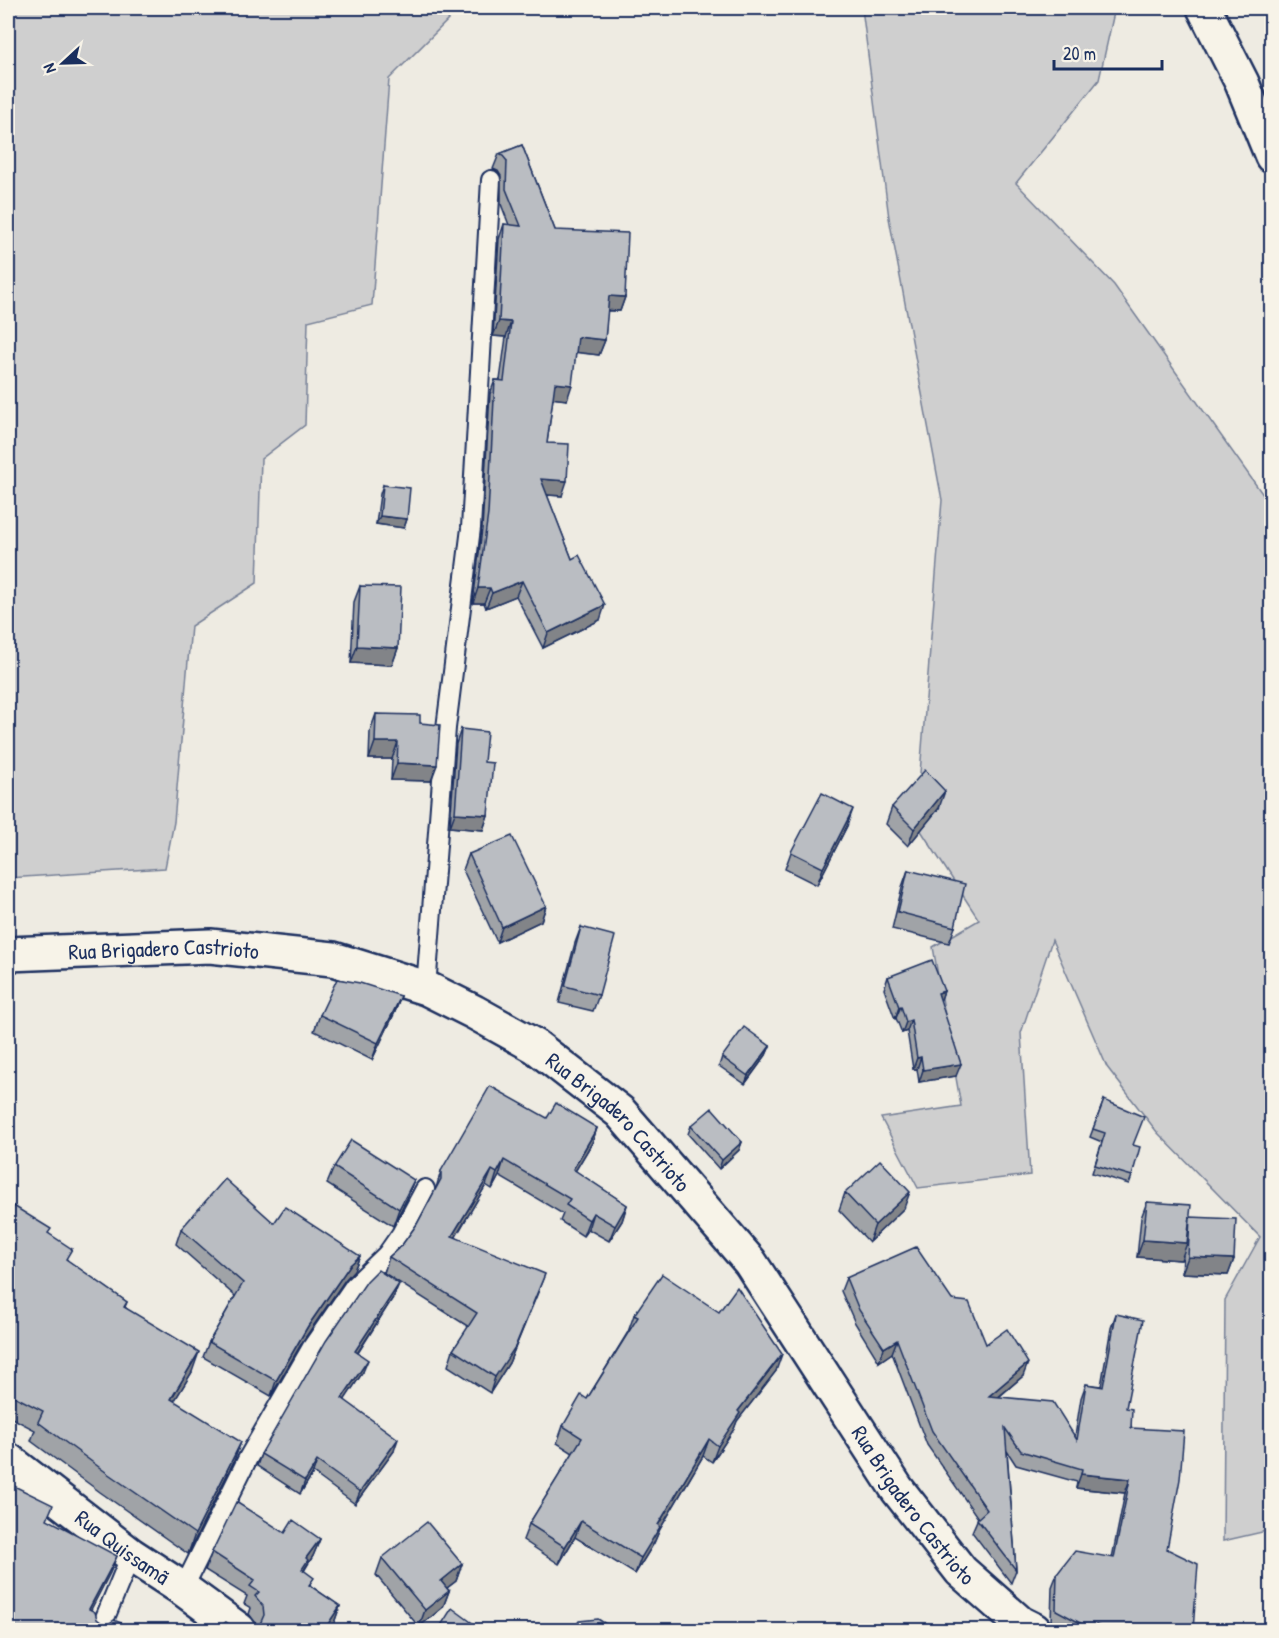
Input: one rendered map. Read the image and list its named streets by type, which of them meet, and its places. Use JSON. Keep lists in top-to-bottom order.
{
  "streets": {
    "street": ["Rua Brigadero Castrioto", "Rua Quissamã"]
  },
  "scale_bar": "20 m",
  "north": "left"
}
